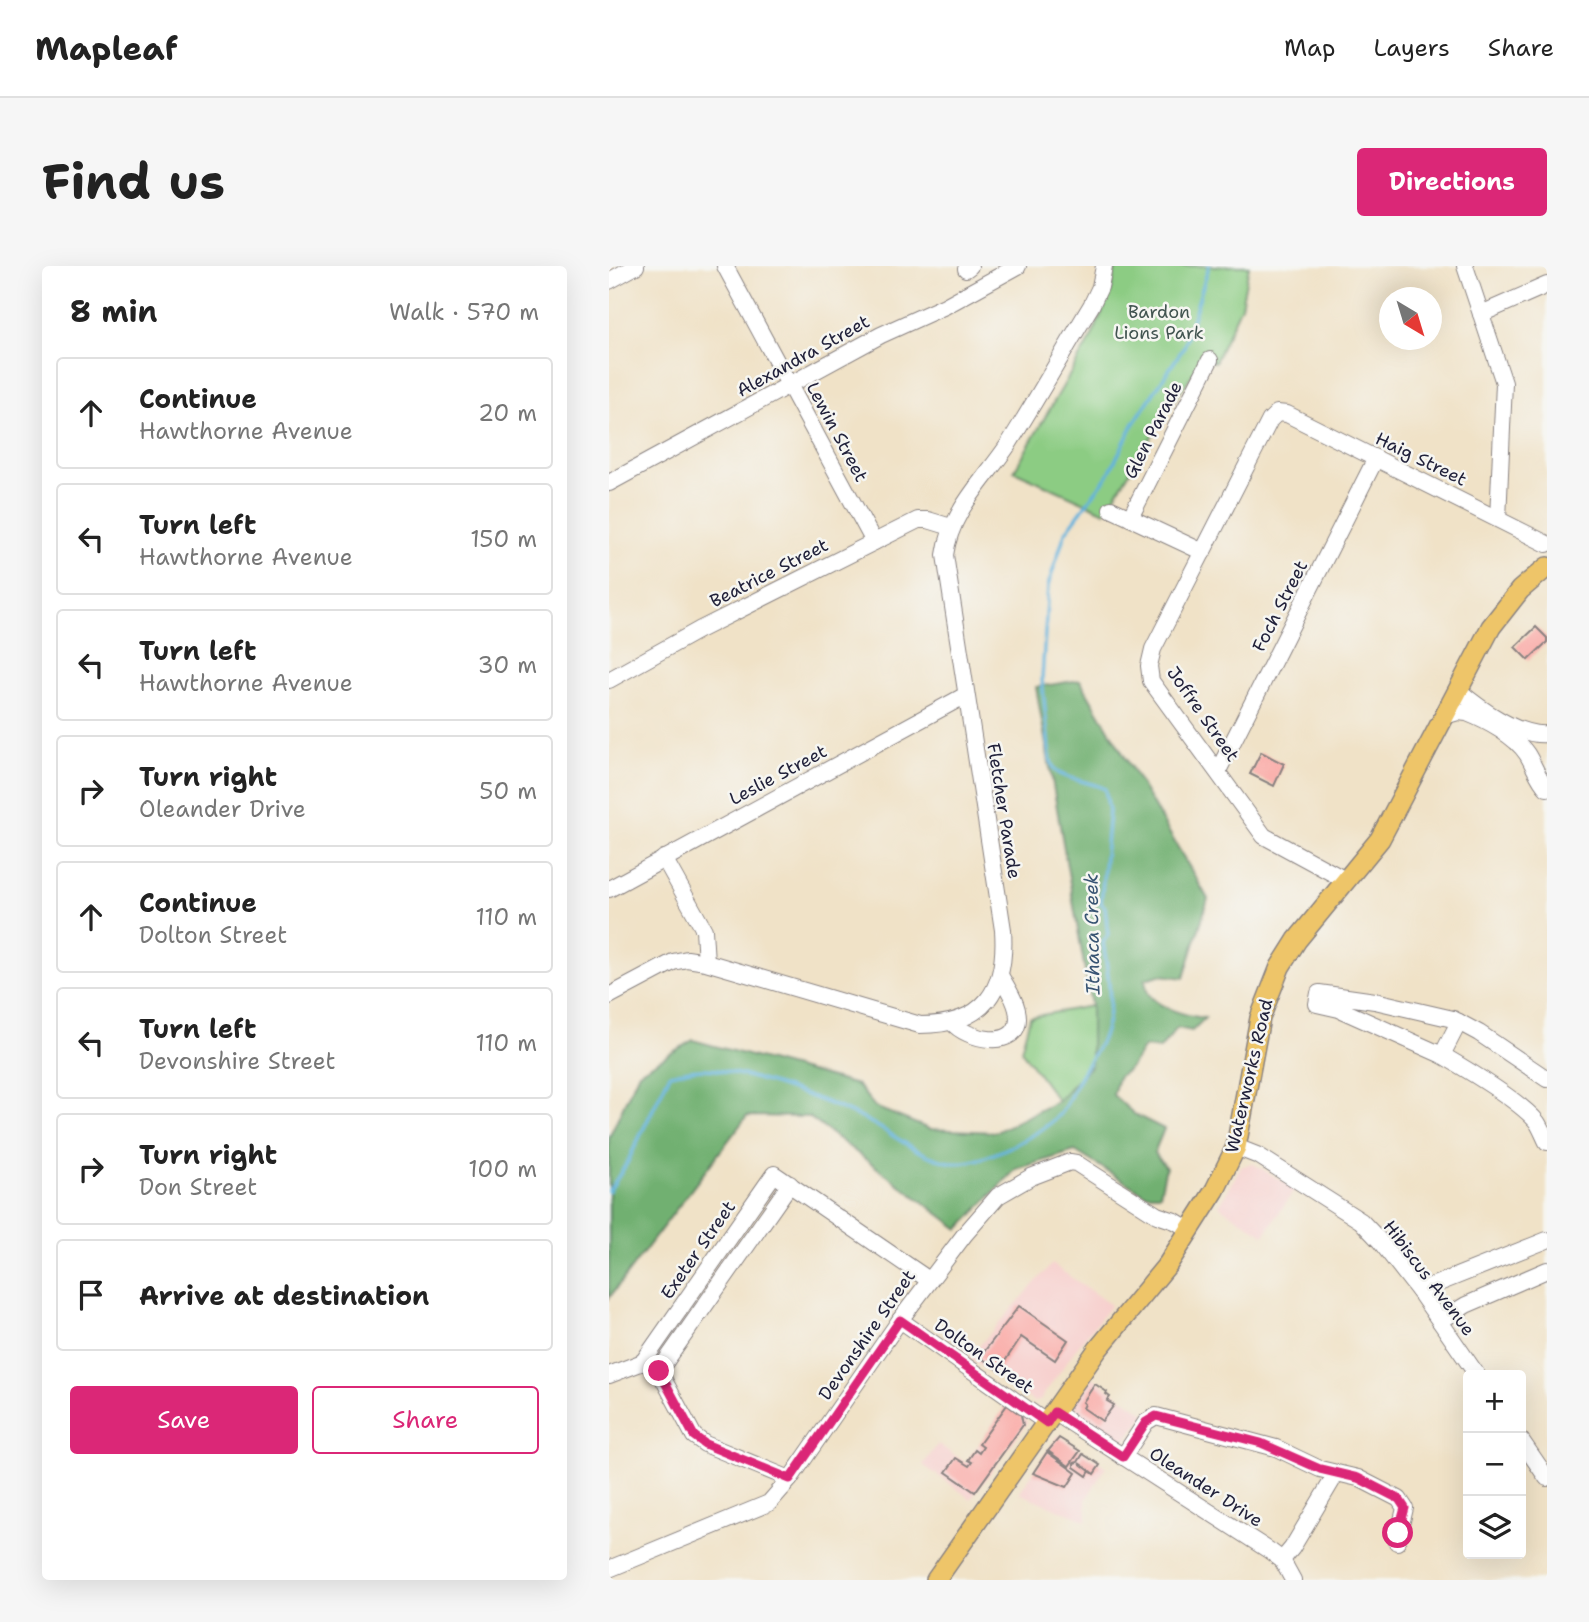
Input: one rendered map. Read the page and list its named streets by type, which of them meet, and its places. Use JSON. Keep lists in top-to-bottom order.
{
  "streets": {
    "main road": ["Waterworks Road"],
    "street": [
      "Alexandra Street",
      "Glen Parade",
      "Lewin Street",
      "Haig Street",
      "Beatrice Street",
      "Foch Street",
      "Joffre Street",
      "Leslie Street",
      "Fletcher Parade",
      "Exeter Street",
      "Hibiscus Avenue",
      "Devonshire Street",
      "Dolton Street",
      "Oleander Drive"
    ]
  },
  "crossings": [
    ["Alexandra Street", "Lewin Street"],
    ["Lewin Street", "Beatrice Street"],
    ["Haig Street", "Foch Street"],
    ["Haig Street", "Joffre Street"],
    ["Beatrice Street", "Fletcher Parade"],
    ["Foch Street", "Joffre Street"],
    ["Joffre Street", "Waterworks Road"],
    ["Leslie Street", "Fletcher Parade"],
    ["Waterworks Road", "Hibiscus Avenue"],
    ["Waterworks Road", "Devonshire Street"],
    ["Waterworks Road", "Dolton Street"],
    ["Waterworks Road", "Oleander Drive"],
    ["Devonshire Street", "Dolton Street"],
    ["Dolton Street", "Oleander Drive"]
  ],
  "water": ["Ithaca Creek"],
  "parks": ["Bardon Lions Park"],
  "north": "bottom right",
  "page": {
    "header": "Mapleaf",
    "nav": ["Map", "Layers", "Share"],
    "buttons": [
      "Directions",
      ["Save", "Share"]
    ],
    "title": "Find us",
    "heading": ["8 min", "Walk · 570 m"],
    "list": [
      ["Continue", "Hawthorne Avenue", "20 m"],
      ["Turn left", "Hawthorne Avenue", "150 m"],
      ["Turn left", "Hawthorne Avenue", "30 m"],
      ["Turn right", "Oleander Drive", "50 m"],
      ["Continue", "Dolton Street", "110 m"],
      ["Turn left", "Devonshire Street", "110 m"],
      ["Turn right", "Don Street", "100 m"],
      "Arrive at destination"
    ],
    "map_buttons": ["+", "−"]
  }
}
